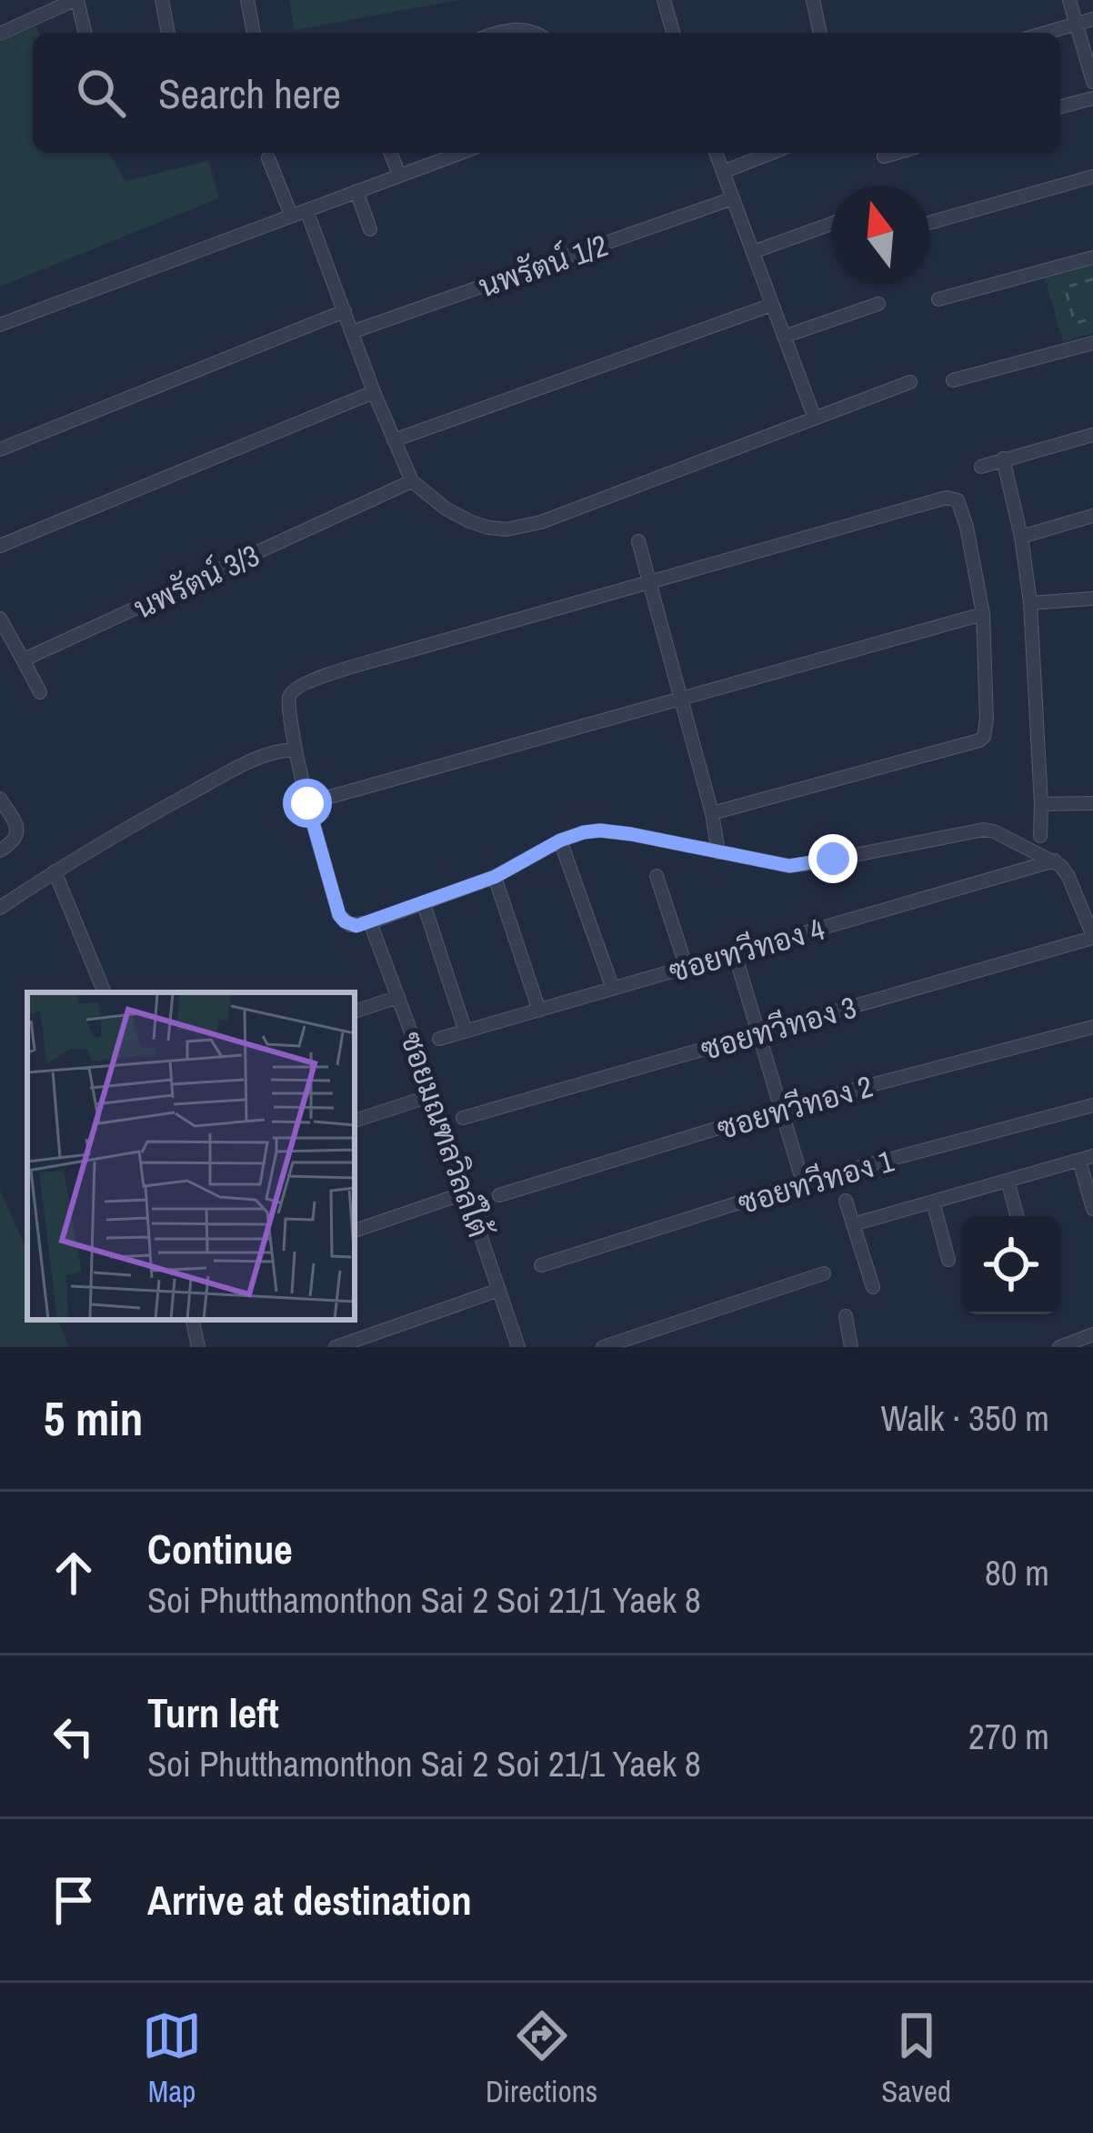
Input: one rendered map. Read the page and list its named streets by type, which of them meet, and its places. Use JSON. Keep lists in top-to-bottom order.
{
  "streets": {
    "street": [
      "นพรัตน์ 1/2",
      "นพรัตน์ 3/3",
      "ซอยทวีทอง 4",
      "ซอยทวีทอง 3",
      "ซอยทวีทอง 2",
      "ซอยมณฑลวิลล์ใต้",
      "ซอยทวีทอง 1"
    ]
  },
  "north": "top",
  "page": {
    "search": "Search here",
    "heading": ["5 min", "Walk · 350 m"],
    "list": [
      ["Continue", "Soi Phutthamonthon Sai 2 Soi 21/1 Yaek 8", "80 m"],
      ["Turn left", "Soi Phutthamonthon Sai 2 Soi 21/1 Yaek 8", "270 m"],
      "Arrive at destination"
    ],
    "nav": ["Map", "Directions", "Saved"]
  }
}
